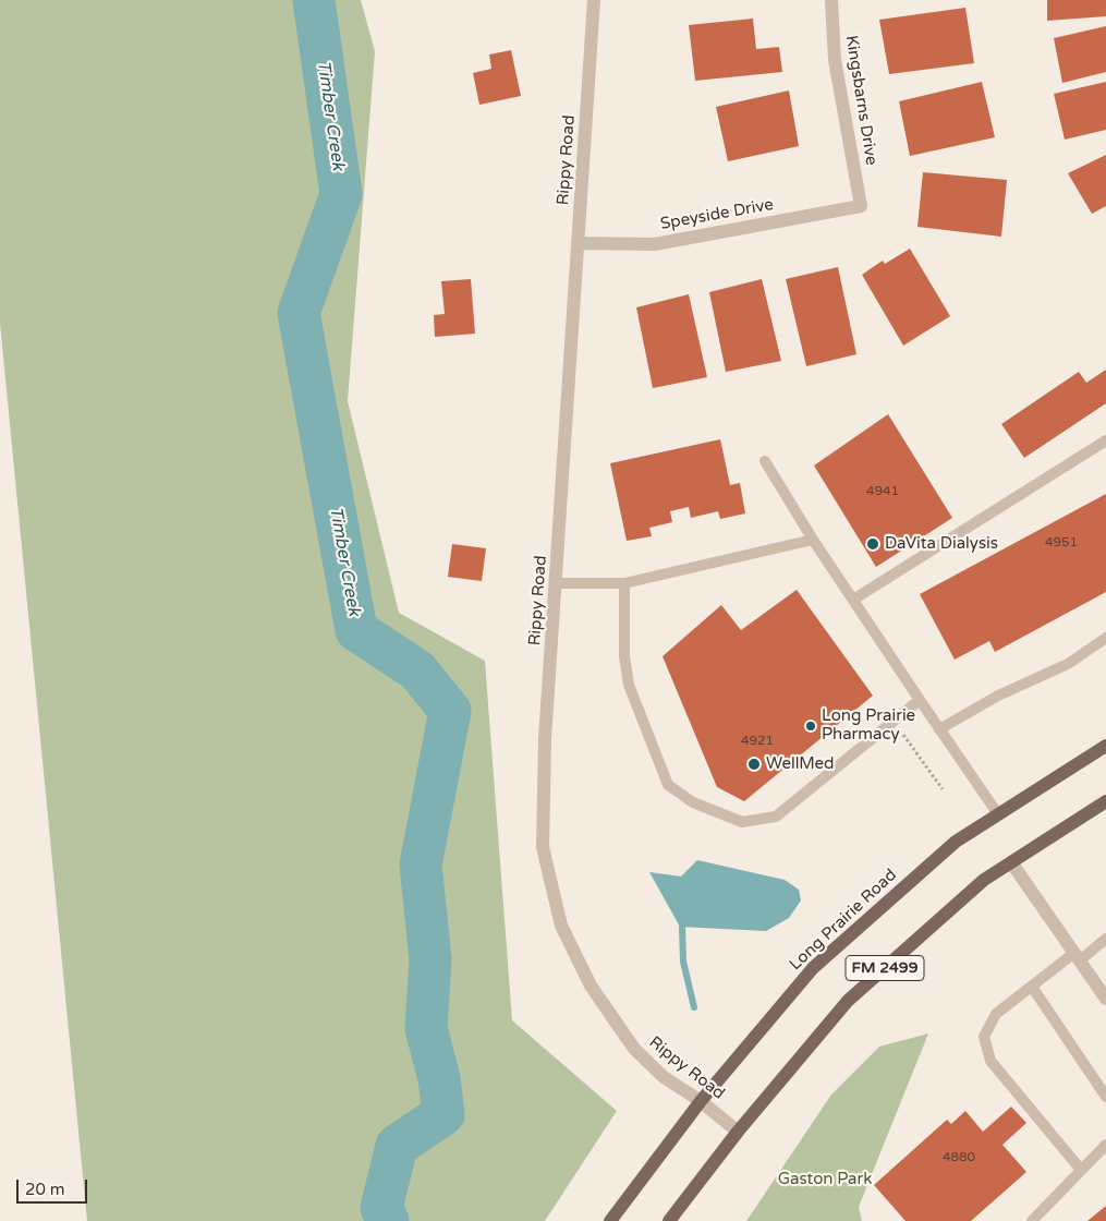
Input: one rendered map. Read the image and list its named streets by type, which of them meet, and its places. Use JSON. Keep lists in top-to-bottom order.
{
  "streets": {
    "main road": ["Long Prairie Road", "FM 2499"],
    "street": ["Kingsbarns Drive", "Rippy Road", "Speyside Drive"]
  },
  "crossings": [
    ["Kingsbarns Drive", "Speyside Drive"],
    ["Rippy Road", "Speyside Drive"],
    ["Rippy Road", "Long Prairie Road"],
    ["Rippy Road", "FM 2499"]
  ],
  "water": ["Timber Creek"],
  "parks": ["Gaston Park"],
  "places": ["DaVita Dialysis", "Long Prairie Pharmacy", "WellMed"],
  "house_numbers": [
    "4941",
    "4951",
    "4921",
    "4880"
  ],
  "scale_bar": "20 m"
}
